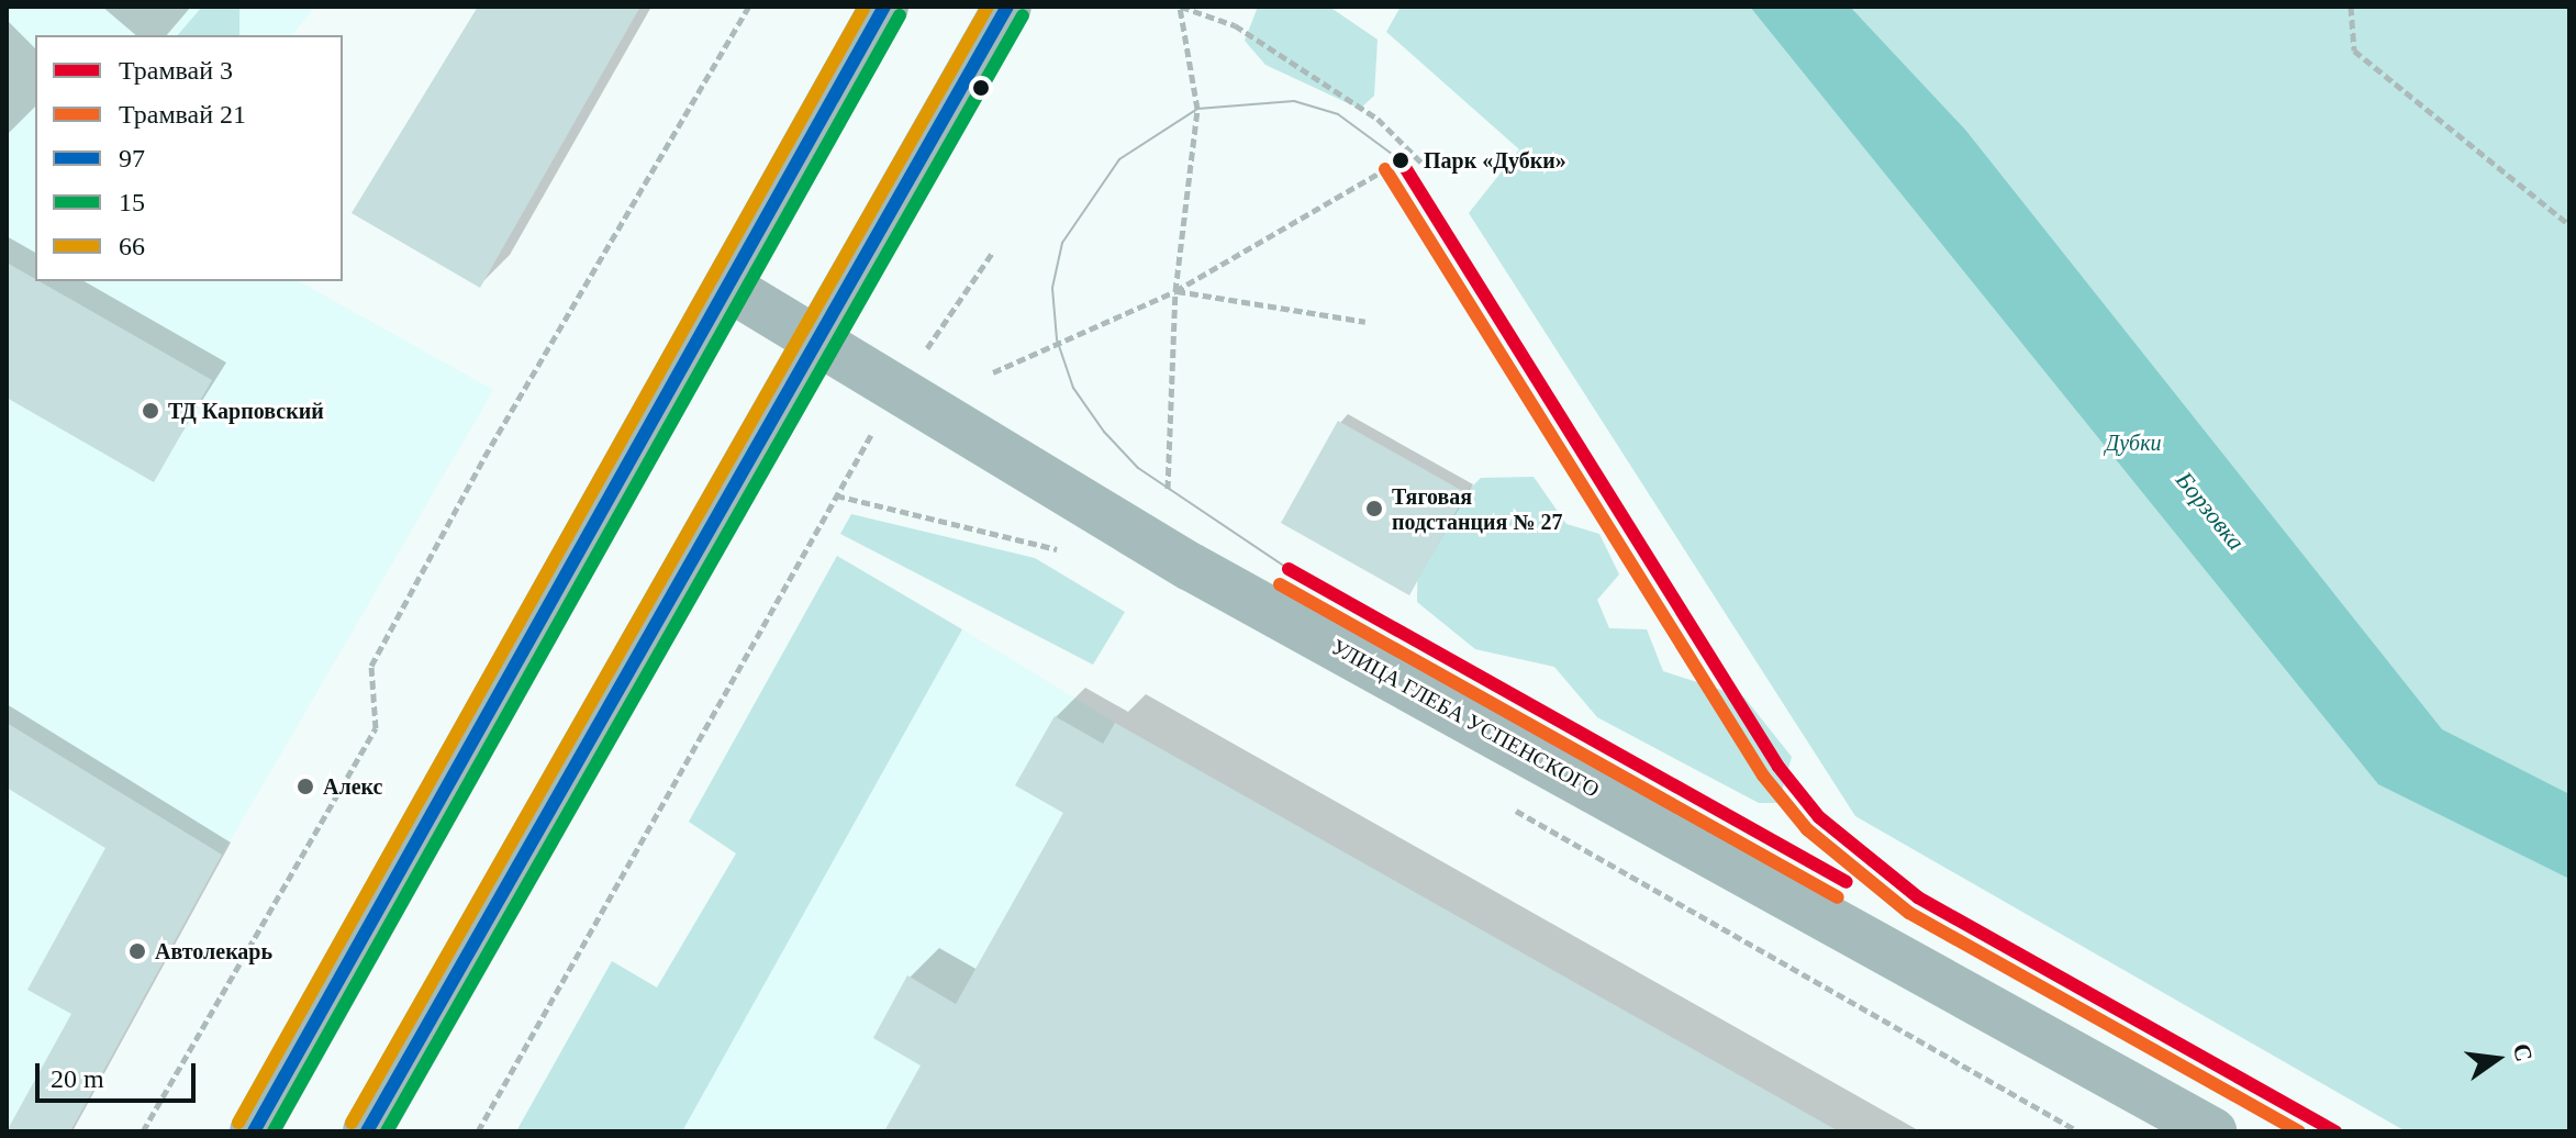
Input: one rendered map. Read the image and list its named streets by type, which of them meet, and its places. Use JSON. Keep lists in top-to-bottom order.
{
  "streets": {
    "street": ["УЛИЦА ГЛЕБА УСПЕНСКОГО"]
  },
  "water": ["Борзовка"],
  "parks": ["Дубки"],
  "places": [
    "Парк «Дубки»",
    "ТД Карповский",
    "Тяговая подстанция № 27",
    "Алекс",
    "Автолекарь"
  ],
  "lines": [
    "transit line 97",
    "transit line 66",
    "transit line 15",
    "tram line 3",
    "tram line 21"
  ],
  "legend": [
    "Трамвай 3",
    "Трамвай 21",
    "97",
    "15",
    "66"
  ],
  "scale_bar": "20 m",
  "north": "right"
}
